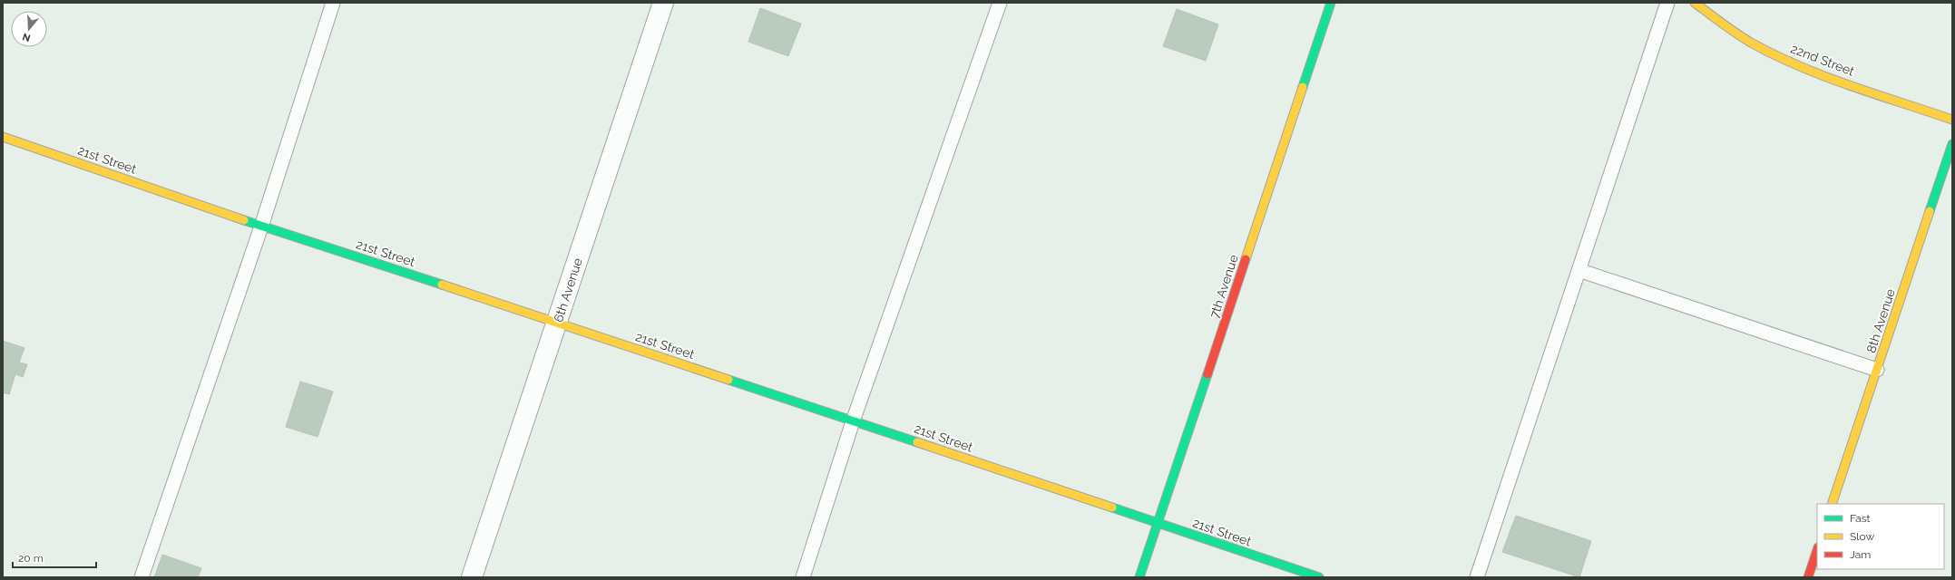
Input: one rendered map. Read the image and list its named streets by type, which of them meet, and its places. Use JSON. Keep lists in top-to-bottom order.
{
  "streets": {
    "street": [
      "22nd Street",
      "21st Street",
      "7th Avenue",
      "6th Avenue",
      "8th Avenue"
    ]
  },
  "crossings": [
    ["21st Street", "7th Avenue"],
    ["21st Street", "6th Avenue"]
  ],
  "legend": ["Fast", "Slow", "Jam"],
  "scale_bar": "20 m",
  "north": "bottom"
}
